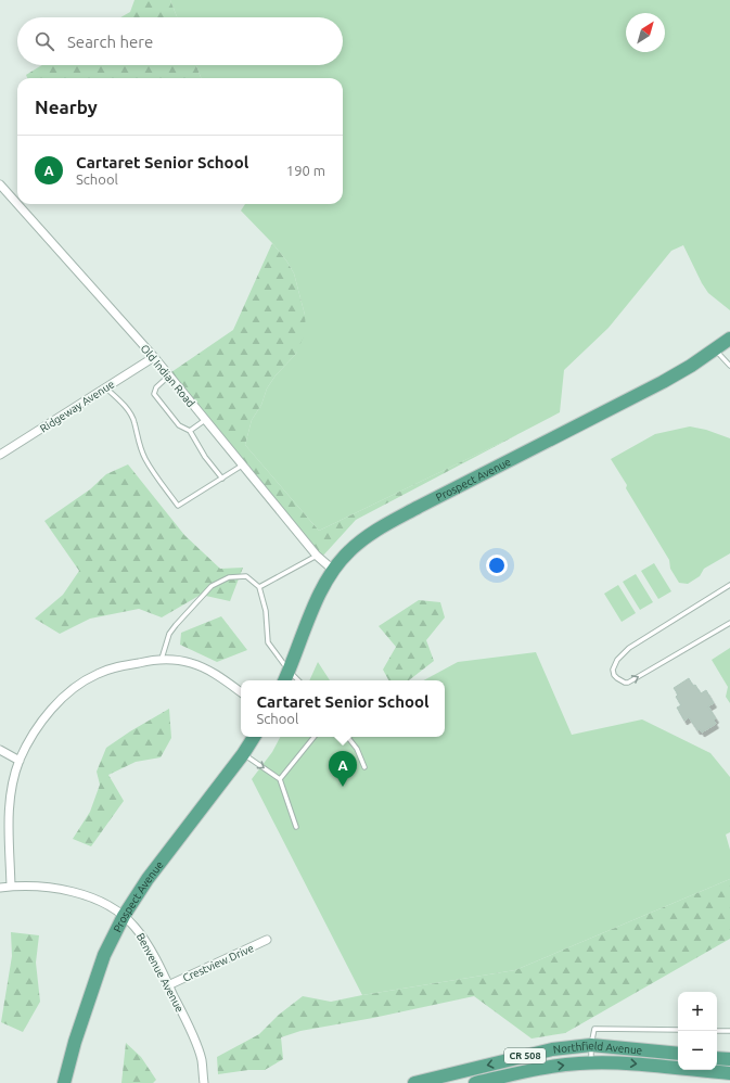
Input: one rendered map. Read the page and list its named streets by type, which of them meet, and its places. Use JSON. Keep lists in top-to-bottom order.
{
  "streets": {
    "main road": ["Prospect Avenue", "Northfield Avenue", "CR 508"],
    "street": [
      "Old Indian Road",
      "Ridgeway Avenue",
      "Crestview Drive",
      "Benvenue Avenue"
    ]
  },
  "crossings": [
    ["Old Indian Road", "Ridgeway Avenue"],
    ["Old Indian Road", "Prospect Avenue"],
    ["Prospect Avenue", "Benvenue Avenue"],
    ["Crestview Drive", "Benvenue Avenue"]
  ],
  "north": "top right",
  "page": {
    "search": "Search here",
    "heading": "Nearby",
    "list": [
      {
        "mark": "A",
        "name": "Cartaret Senior School",
        "note": "School",
        "value": "190 m"
      }
    ],
    "popup": ["Cartaret Senior School", "School"],
    "pins": "A",
    "map_buttons": ["+", "−"]
  }
}
